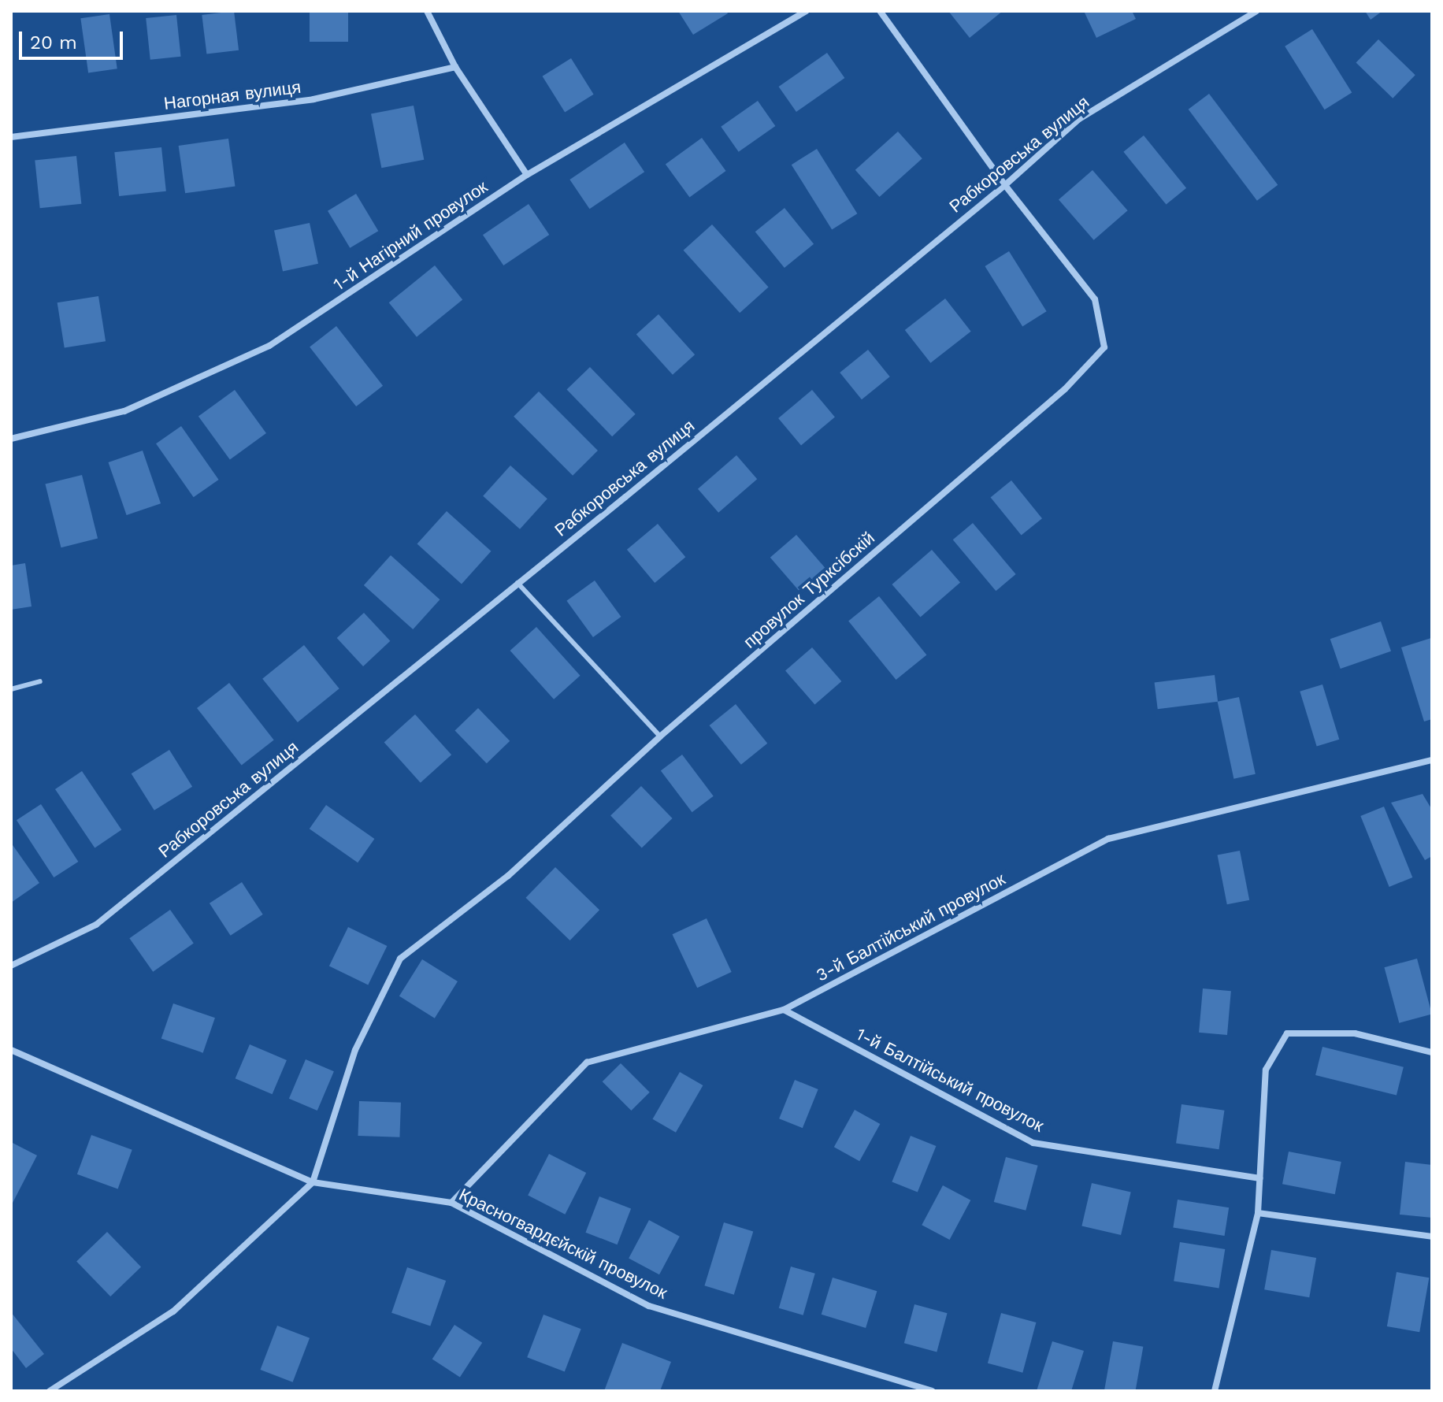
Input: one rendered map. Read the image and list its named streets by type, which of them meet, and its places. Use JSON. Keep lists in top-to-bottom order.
{
  "streets": {
    "street": [
      "Нагорная вулиця",
      "Рабкоровська вулиця",
      "1-й Нагірний провулок",
      "провулок Турксібскій",
      "3-й Балтійський провулок",
      "1-й Балтійський провулок",
      "Красногвардєйскій провулок"
    ]
  },
  "crossings": [
    ["Рабкоровська вулиця", "провулок Турксібскій"],
    ["провулок Турксібскій", "Красногвардєйскій провулок"],
    ["3-й Балтійський провулок", "1-й Балтійський провулок"],
    ["3-й Балтійський провулок", "Красногвардєйскій провулок"]
  ],
  "scale_bar": "20 m"
}
